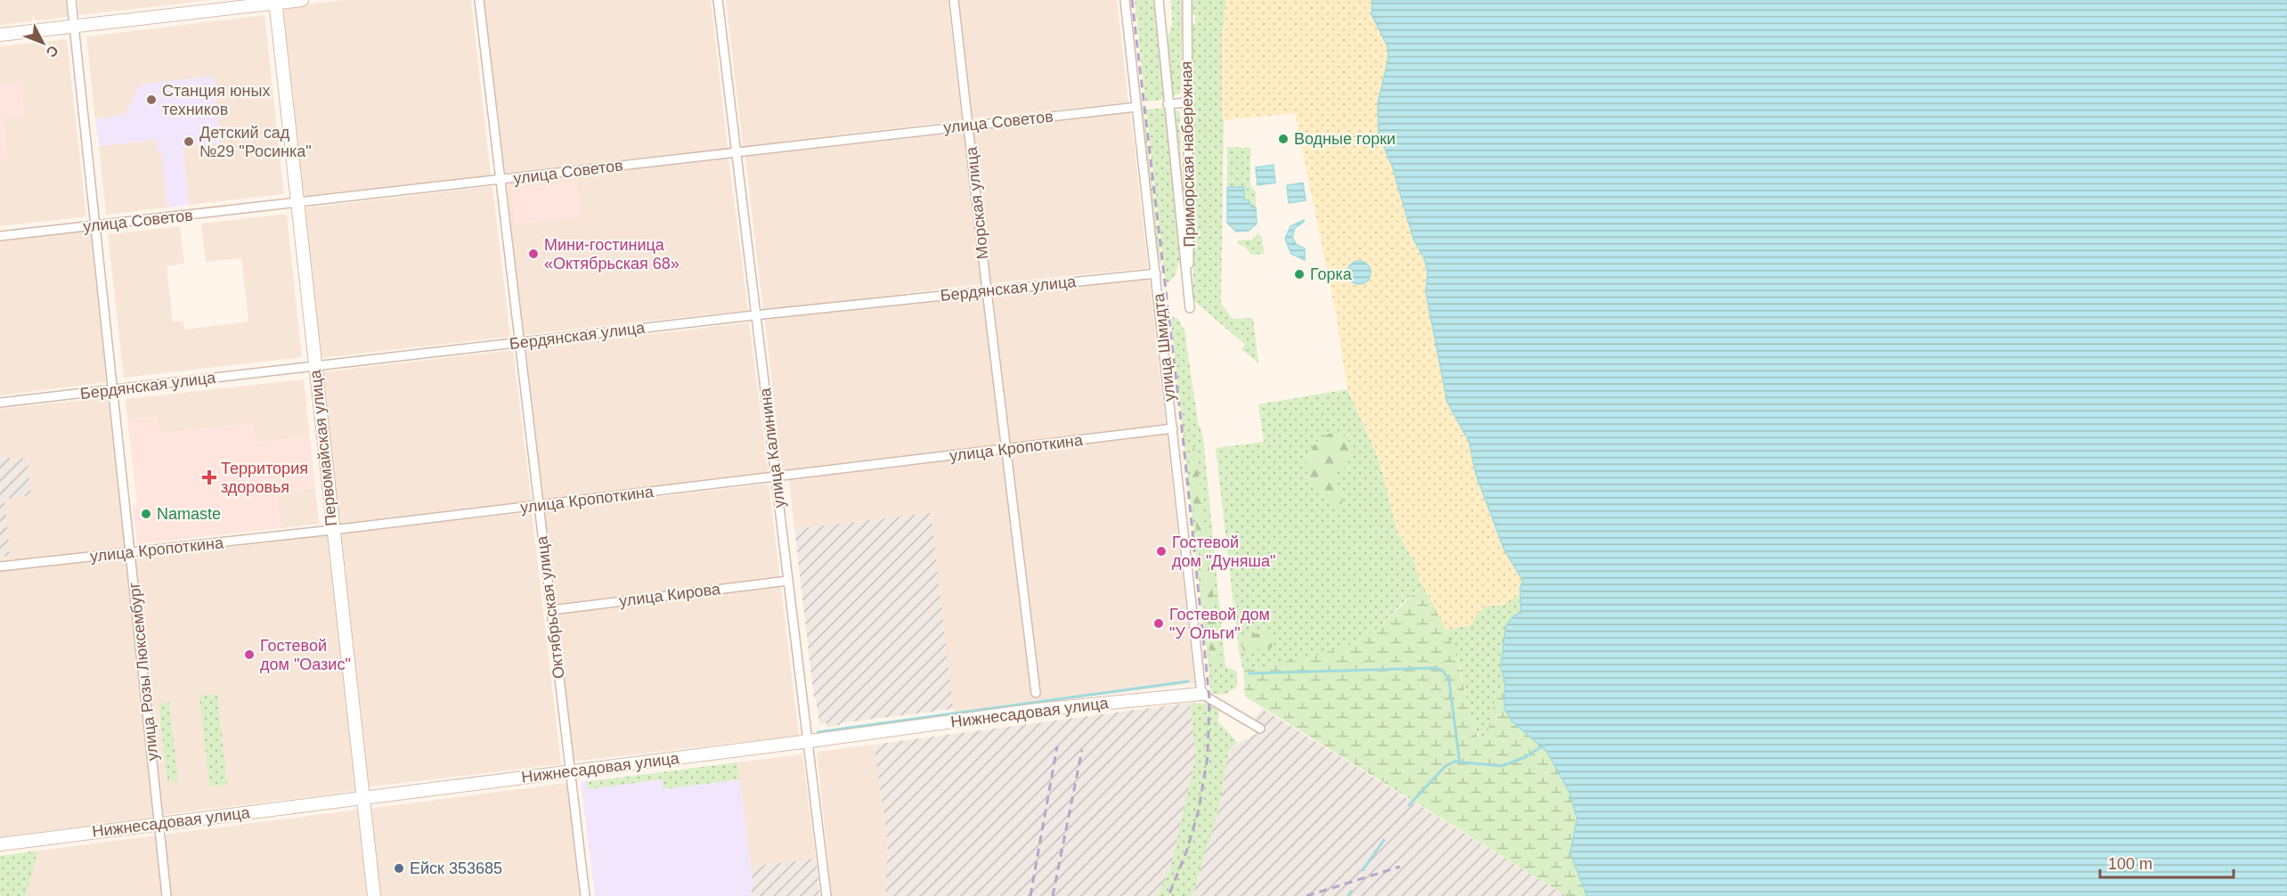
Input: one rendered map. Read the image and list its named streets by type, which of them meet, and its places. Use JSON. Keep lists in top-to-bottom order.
{
  "streets": {
    "street": [
      "улица Советов",
      "Приморская набережная",
      "Морская улица",
      "Бердянская улица",
      "улица Шмидта",
      "Первомайская улица",
      "улица Калинина",
      "улица Кропоткина",
      "улица Кирова",
      "Октябрьская улица",
      "улица Розы Люксембург",
      "Нижнесадовая улица"
    ]
  },
  "crossings": [
    ["улица Советов", "Морская улица"],
    ["улица Советов", "улица Шмидта"],
    ["улица Советов", "Первомайская улица"],
    ["улица Советов", "улица Калинина"],
    ["улица Советов", "Октябрьская улица"],
    ["улица Советов", "улица Розы Люксембург"],
    ["Морская улица", "Бердянская улица"],
    ["Морская улица", "улица Кропоткина"],
    ["Бердянская улица", "улица Шмидта"],
    ["Бердянская улица", "Первомайская улица"],
    ["Бердянская улица", "улица Калинина"],
    ["Бердянская улица", "Октябрьская улица"],
    ["Бердянская улица", "улица Розы Люксембург"],
    ["улица Шмидта", "улица Кропоткина"],
    ["улица Шмидта", "Нижнесадовая улица"],
    ["Первомайская улица", "улица Кропоткина"],
    ["Первомайская улица", "Нижнесадовая улица"],
    ["улица Калинина", "улица Кропоткина"],
    ["улица Калинина", "улица Кирова"],
    ["улица Калинина", "Нижнесадовая улица"],
    ["улица Кропоткина", "Октябрьская улица"],
    ["улица Кропоткина", "улица Розы Люксембург"],
    ["улица Кирова", "Октябрьская улица"],
    ["Октябрьская улица", "Нижнесадовая улица"],
    ["улица Розы Люксембург", "Нижнесадовая улица"]
  ],
  "places": {
    "other": [
      "Станция юных техников",
      "Водные горки",
      "Детский сад №29 \"Росинка\"",
      "Мини-гостиница «Октябрьская 68»",
      "Горка",
      "Namaste",
      "Гостевой дом \"Дуняша\"",
      "Гостевой дом \"У Ольги\"",
      "Гостевой дом \"Оазис\"",
      "Ейск 353685"
    ],
    "health": ["Территория здоровья"]
  },
  "scale_bar": "100 m",
  "north": "bottom right"
}
